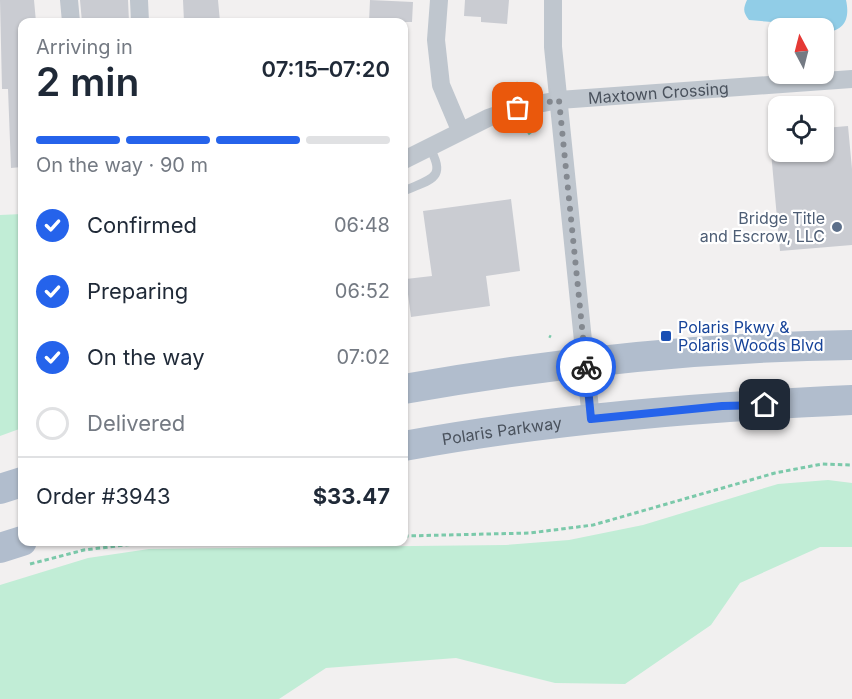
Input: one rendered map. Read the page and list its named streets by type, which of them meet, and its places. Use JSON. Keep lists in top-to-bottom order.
{
  "streets": {
    "main road": ["Polaris Parkway"],
    "street": ["Maxtown Crossing"]
  },
  "places": {
    "other": ["Bridge Title and Escrow, LLC"],
    "transit": ["Polaris Pkwy & Polaris Woods Blvd"]
  },
  "north": "top",
  "page": {
    "heading": ["2 min", "Arriving in", "07:15–07:20"],
    "panel": ["Order #3943", "$33.47"],
    "bar": "On the way · 90 m",
    "list": [
      ["Confirmed", "06:48"],
      ["Preparing", "06:52"],
      ["On the way", "07:02"],
      "Delivered"
    ]
  }
}
